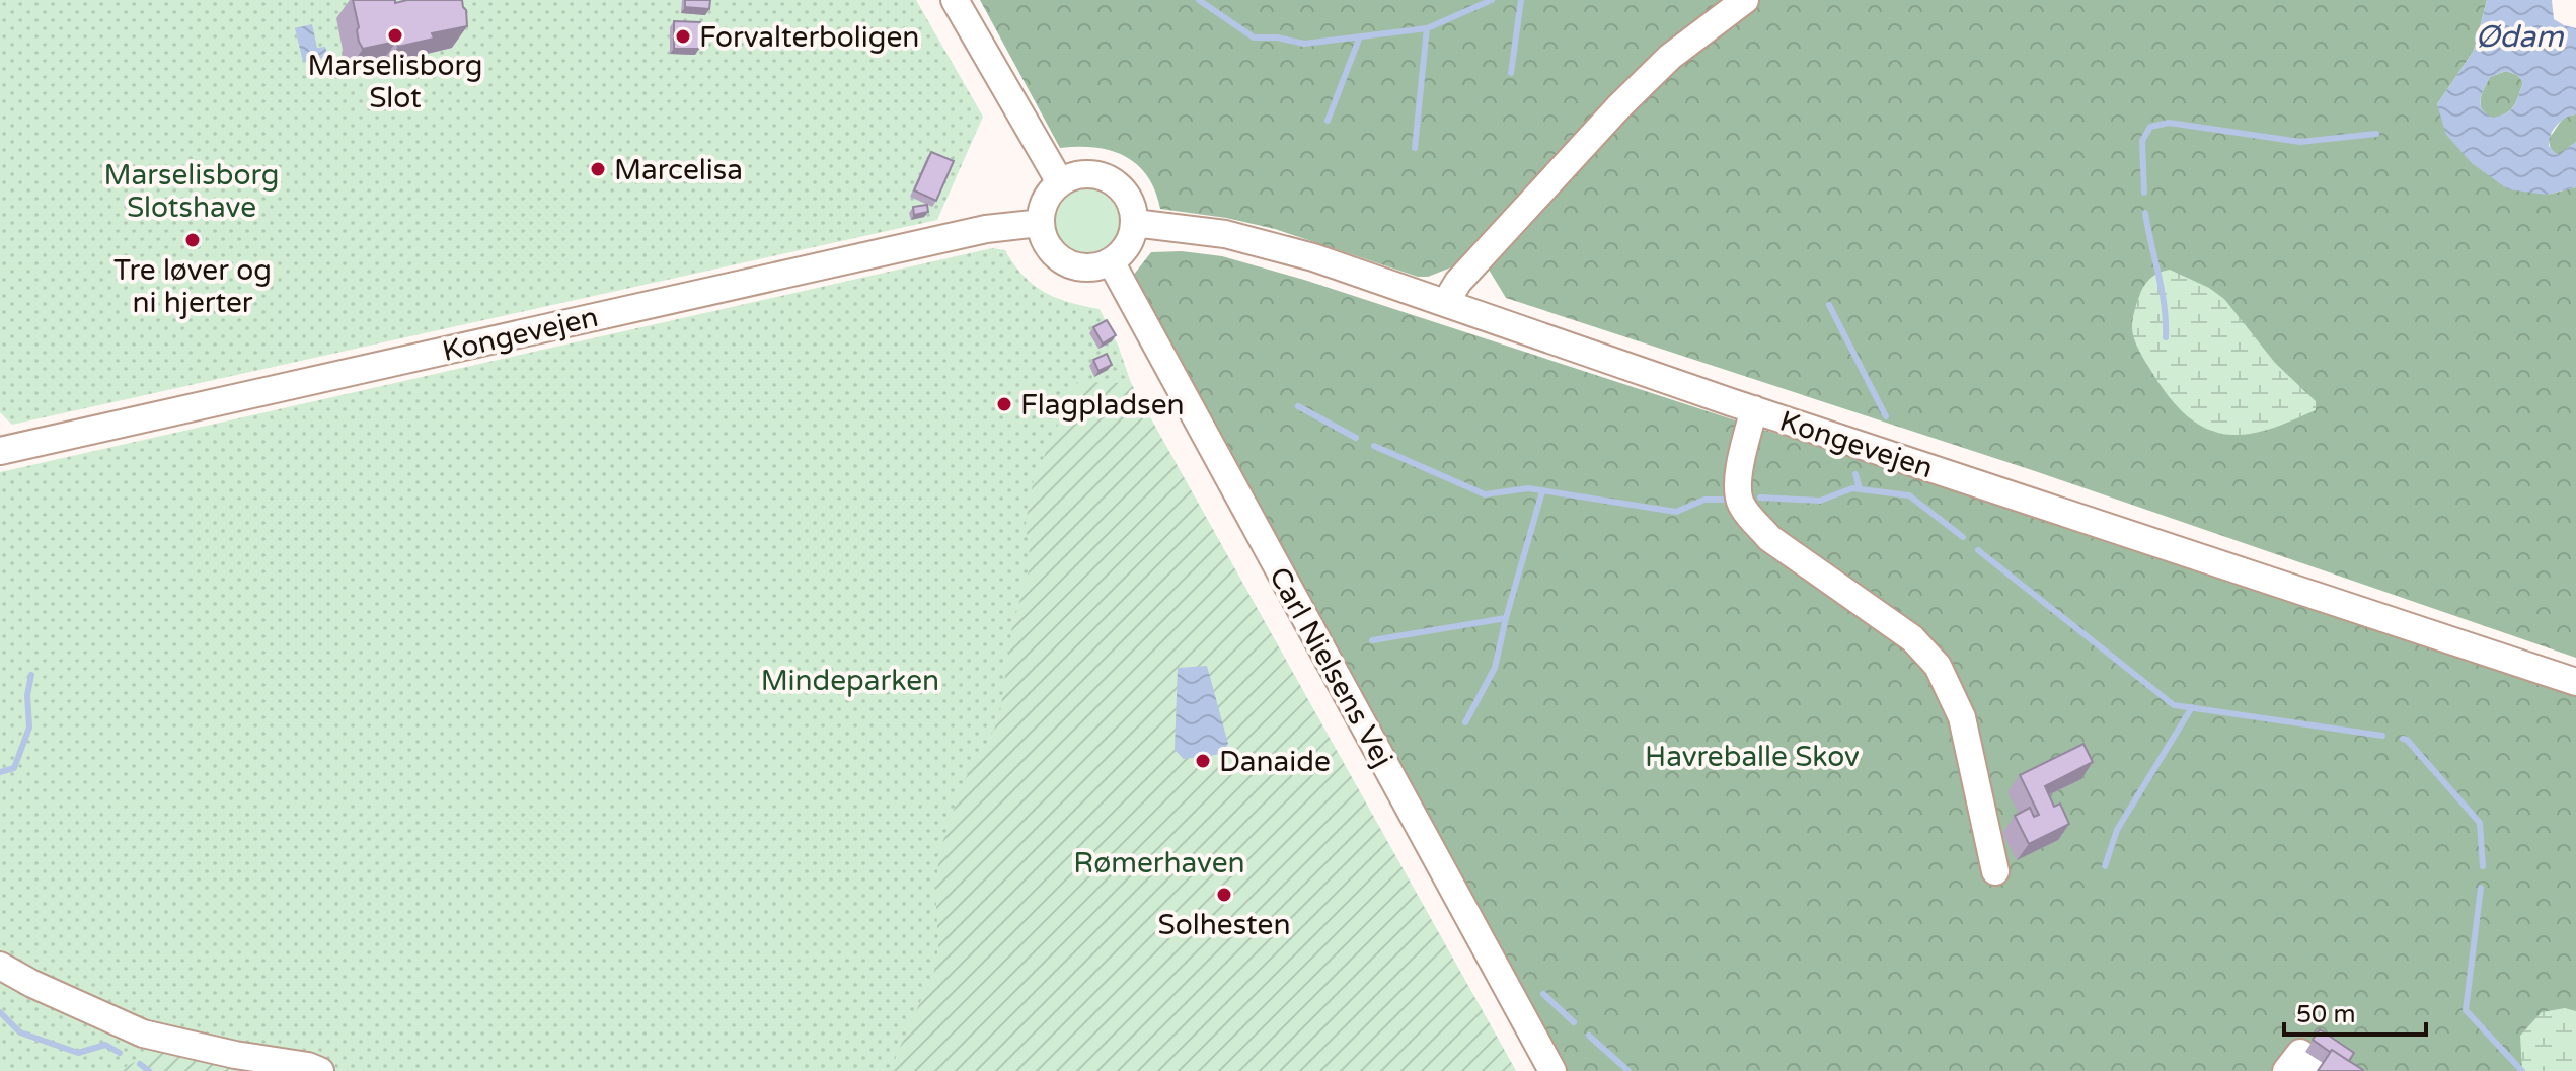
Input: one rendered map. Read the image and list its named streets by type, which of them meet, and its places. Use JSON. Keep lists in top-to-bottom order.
{
  "streets": {
    "street": ["Kongevejen", "Carl Nielsens Vej"]
  },
  "crossings": [
    ["Kongevejen", "Carl Nielsens Vej"]
  ],
  "water": ["Ødam"],
  "parks": [
    "Marselisborg Slotshave",
    "Mindeparken",
    "Havreballe Skov",
    "Rømerhaven"
  ],
  "places": [
    "Marselisborg Slot",
    "Forvalterboligen",
    "Marcelisa",
    "Tre løver og ni hjerter",
    "Flagpladsen",
    "Danaide",
    "Solhesten"
  ],
  "scale_bar": "50 m"
}
